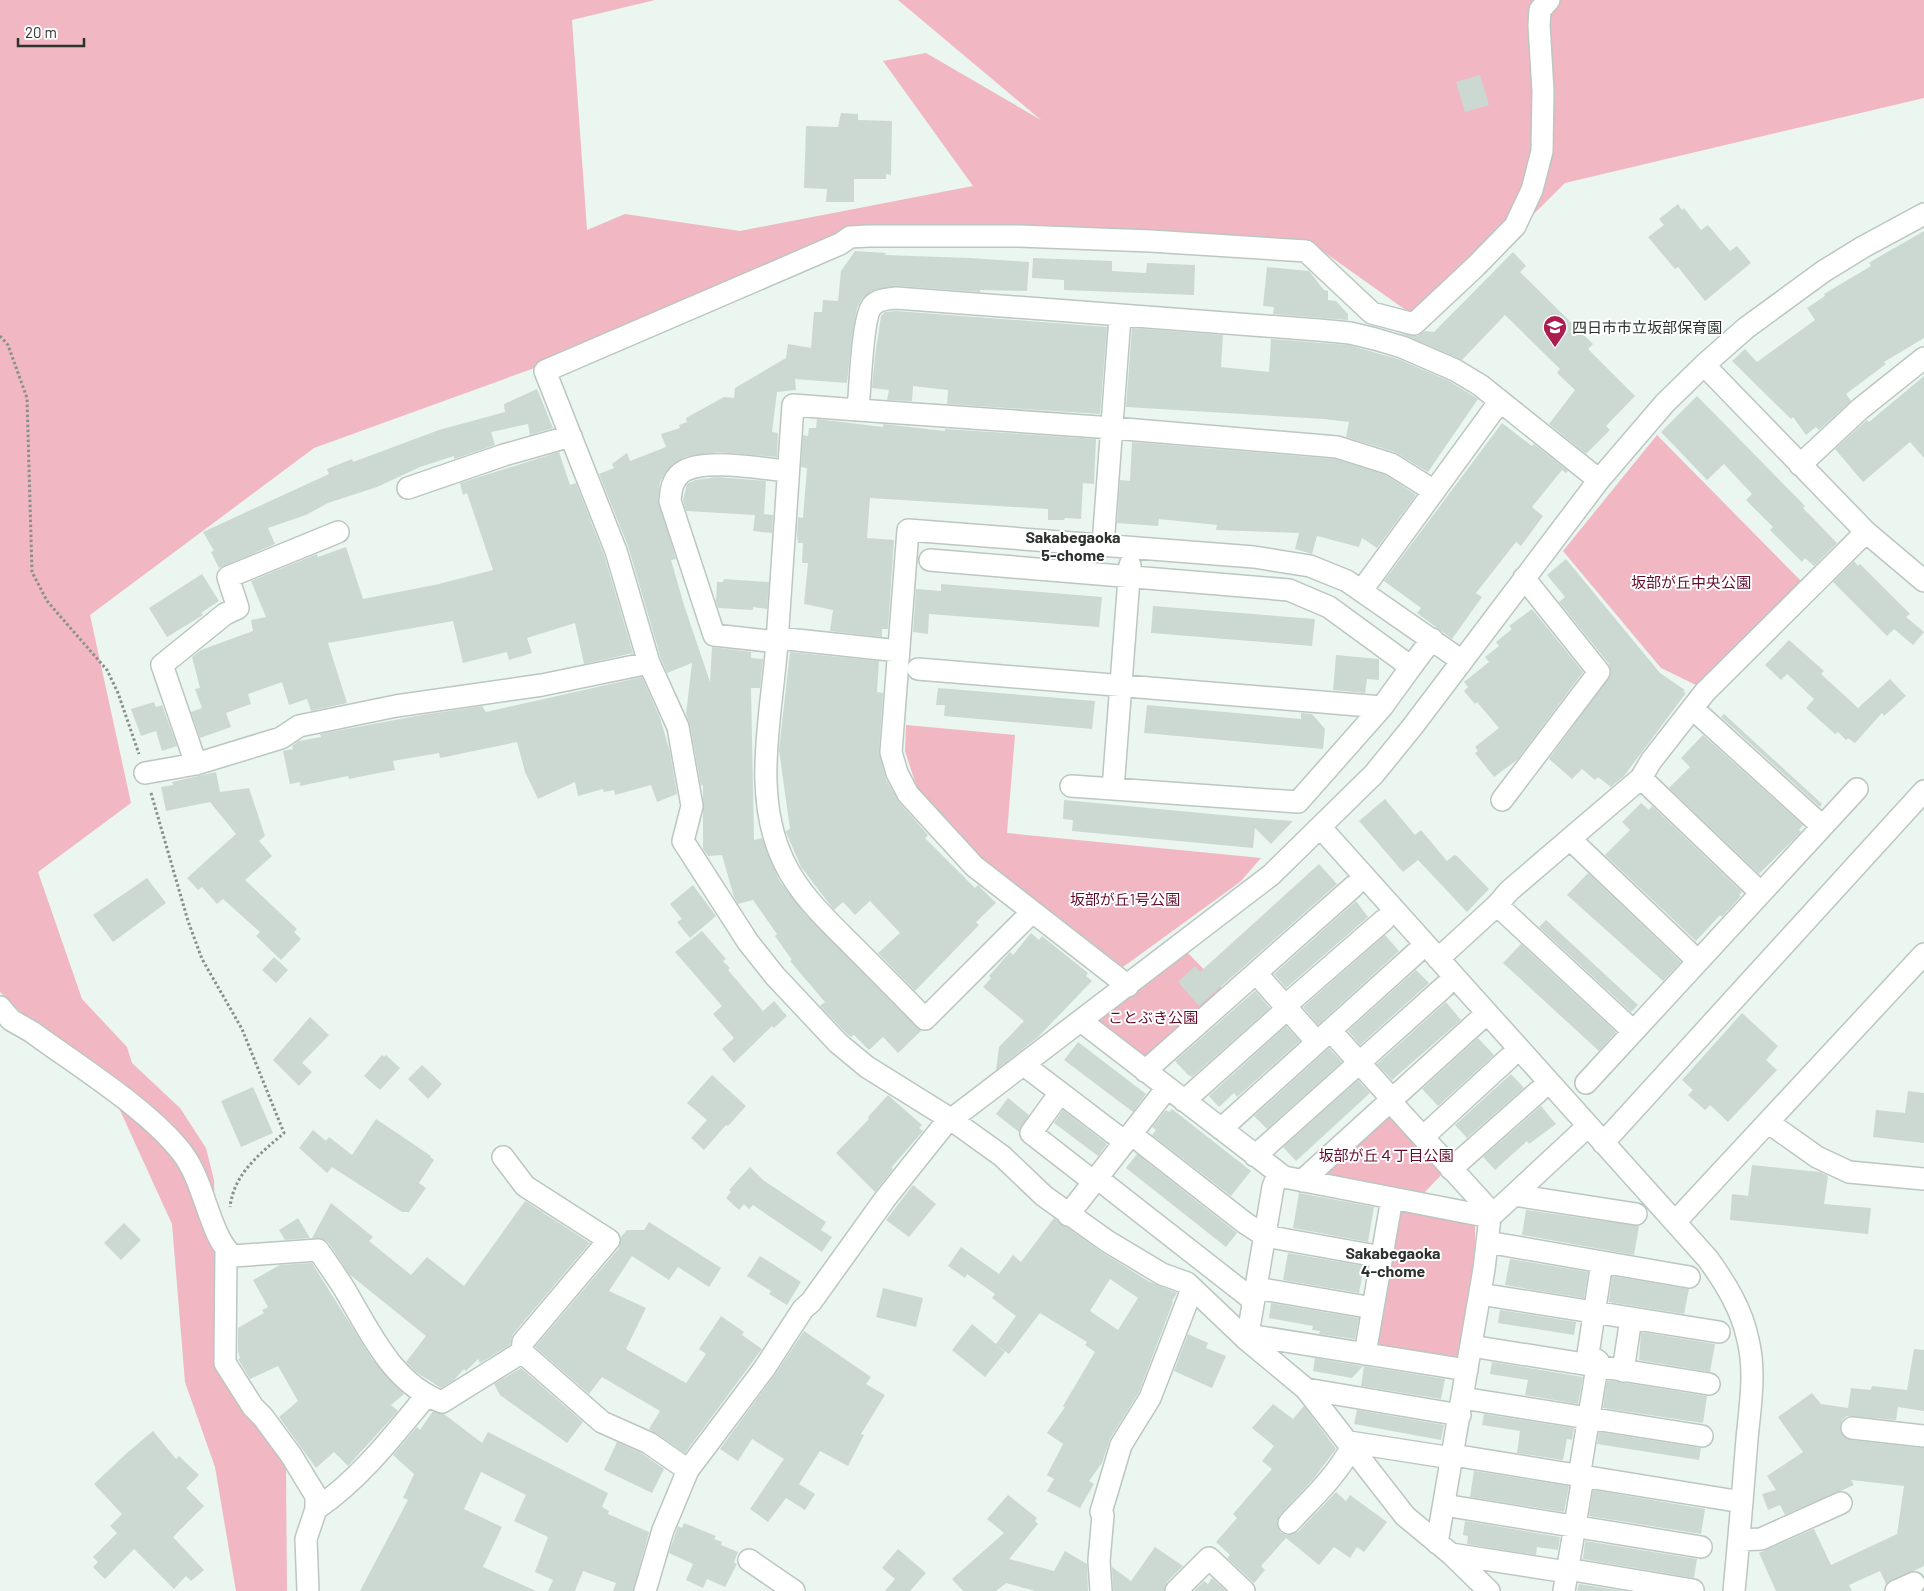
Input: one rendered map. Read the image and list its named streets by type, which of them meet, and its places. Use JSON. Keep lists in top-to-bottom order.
{
  "districts": ["Sakabegaoka 5-chome", "Sakabegaoka 4-chome"],
  "parks": [
    "坂部が丘中央公園",
    "坂部が丘1号公園",
    "ことぶき公園",
    "坂部が丘４丁目公園"
  ],
  "places": {
    "school or university": ["四日市市立坂部保育園"]
  },
  "scale_bar": "20 m"
}
